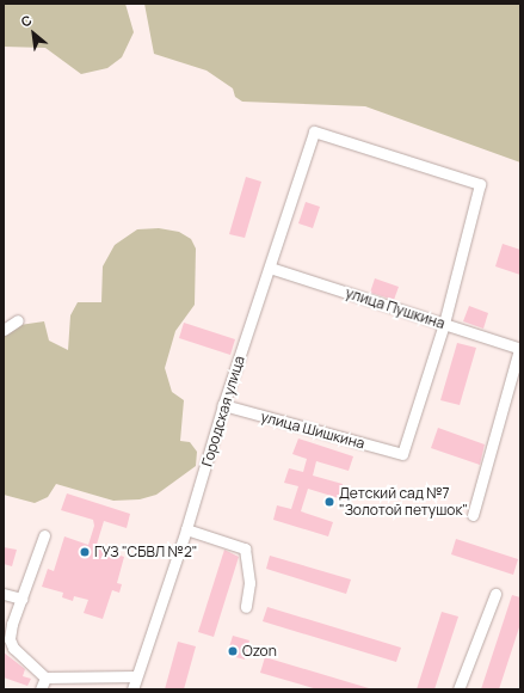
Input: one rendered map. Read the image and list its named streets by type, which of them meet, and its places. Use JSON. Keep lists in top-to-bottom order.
{
  "streets": {
    "street": ["улица Пушкина", "Городская улица", "улица Шишкина"]
  },
  "crossings": [
    ["улица Пушкина", "Городская улица"],
    ["улица Пушкина", "улица Шишкина"],
    ["Городская улица", "улица Шишкина"]
  ],
  "places": ["Детский сад №7 \"Золотой петушок\"", "ГУЗ \"СБВЛ №2\"", "Ozon"],
  "north": "top left"
}
